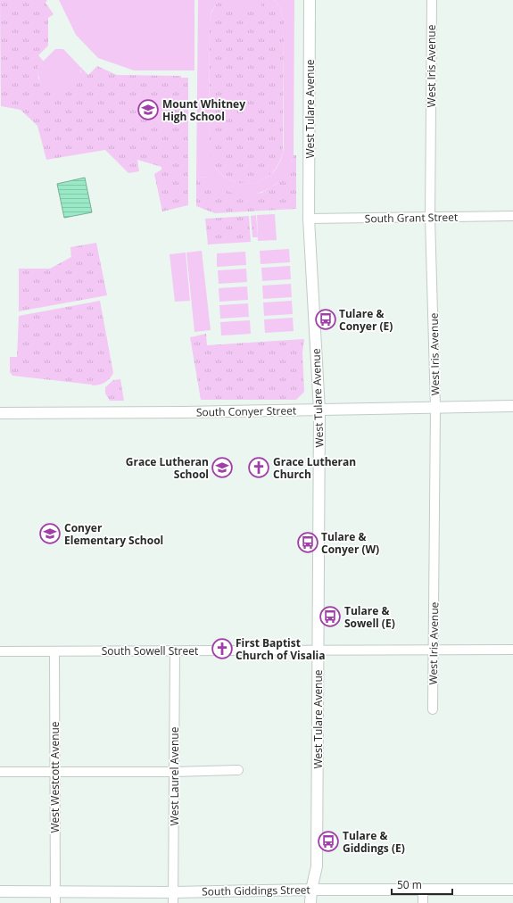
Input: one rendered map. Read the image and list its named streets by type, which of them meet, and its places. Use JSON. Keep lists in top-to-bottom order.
{
  "streets": {
    "street": [
      "West Iris Avenue",
      "West Tulare Avenue",
      "South Grant Street",
      "South Conyer Street",
      "South Sowell Street",
      "West Laurel Avenue",
      "West Westcott Avenue",
      "South Giddings Street"
    ]
  },
  "crossings": [
    ["West Iris Avenue", "South Grant Street"],
    ["West Iris Avenue", "South Conyer Street"],
    ["West Iris Avenue", "South Sowell Street"],
    ["West Tulare Avenue", "South Grant Street"],
    ["West Tulare Avenue", "South Conyer Street"],
    ["West Tulare Avenue", "South Sowell Street"],
    ["West Tulare Avenue", "South Giddings Street"],
    ["South Sowell Street", "West Laurel Avenue"],
    ["South Sowell Street", "West Westcott Avenue"],
    ["West Laurel Avenue", "South Giddings Street"],
    ["West Westcott Avenue", "South Giddings Street"]
  ],
  "places": {
    "school or university": ["Mount Whitney High School", "Grace Lutheran School", "Conyer Elementary School"],
    "bus stop": [
      "Tulare & Conyer (E)",
      "Tulare & Conyer (W)",
      "Tulare & Sowell (E)",
      "Tulare & Giddings (E)"
    ],
    "church": ["Grace Lutheran Church", "First Baptist Church of Visalia"]
  },
  "scale_bar": "50 m"
}
